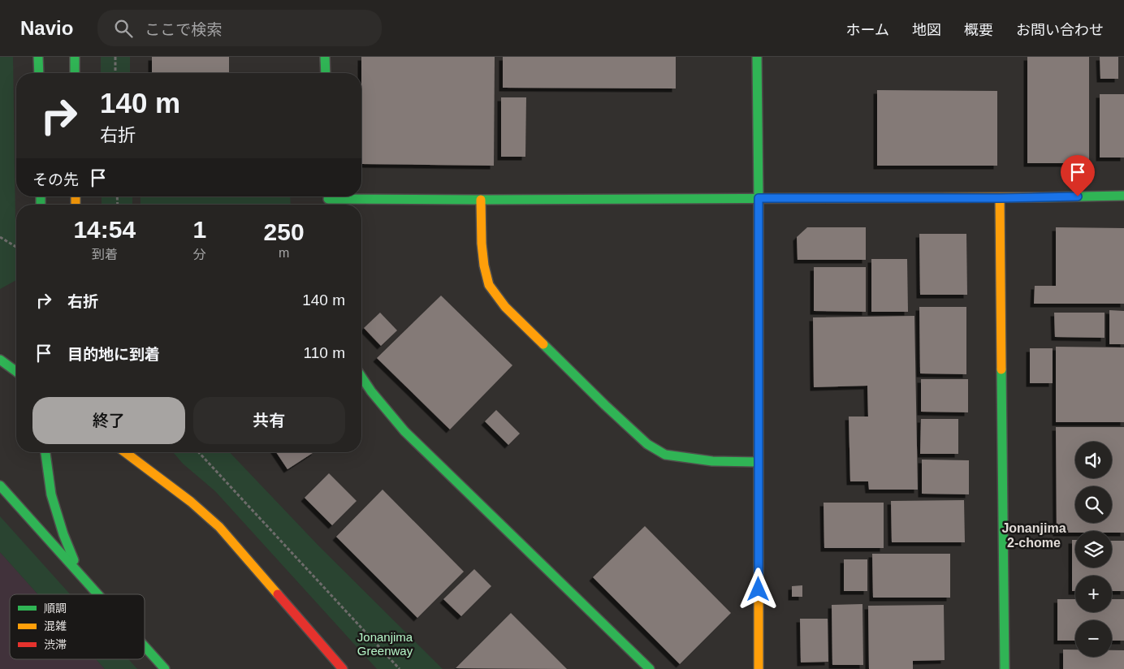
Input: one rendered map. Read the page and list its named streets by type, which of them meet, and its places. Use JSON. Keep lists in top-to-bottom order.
{
  "districts": ["Jonanjima 2-chome"],
  "parks": ["Jonanjima Greenway"],
  "legend": ["順調", "混雑", "渋滞"],
  "page": {
    "header": "Navio",
    "search": "ここで検索",
    "nav": [
      "ホーム",
      "地図",
      "概要",
      "お問い合わせ"
    ],
    "turn": ["140 m", "右折"],
    "then": "その先",
    "eta": [
      "14:54",
      "到着",
      "1",
      "分",
      "250",
      "m"
    ],
    "list": [
      {
        "name": "右折",
        "value": "140 m"
      },
      {
        "name": "目的地に到着",
        "value": "110 m"
      }
    ],
    "buttons": ["終了", "共有"],
    "map_buttons": ["+", "−"]
  }
}
